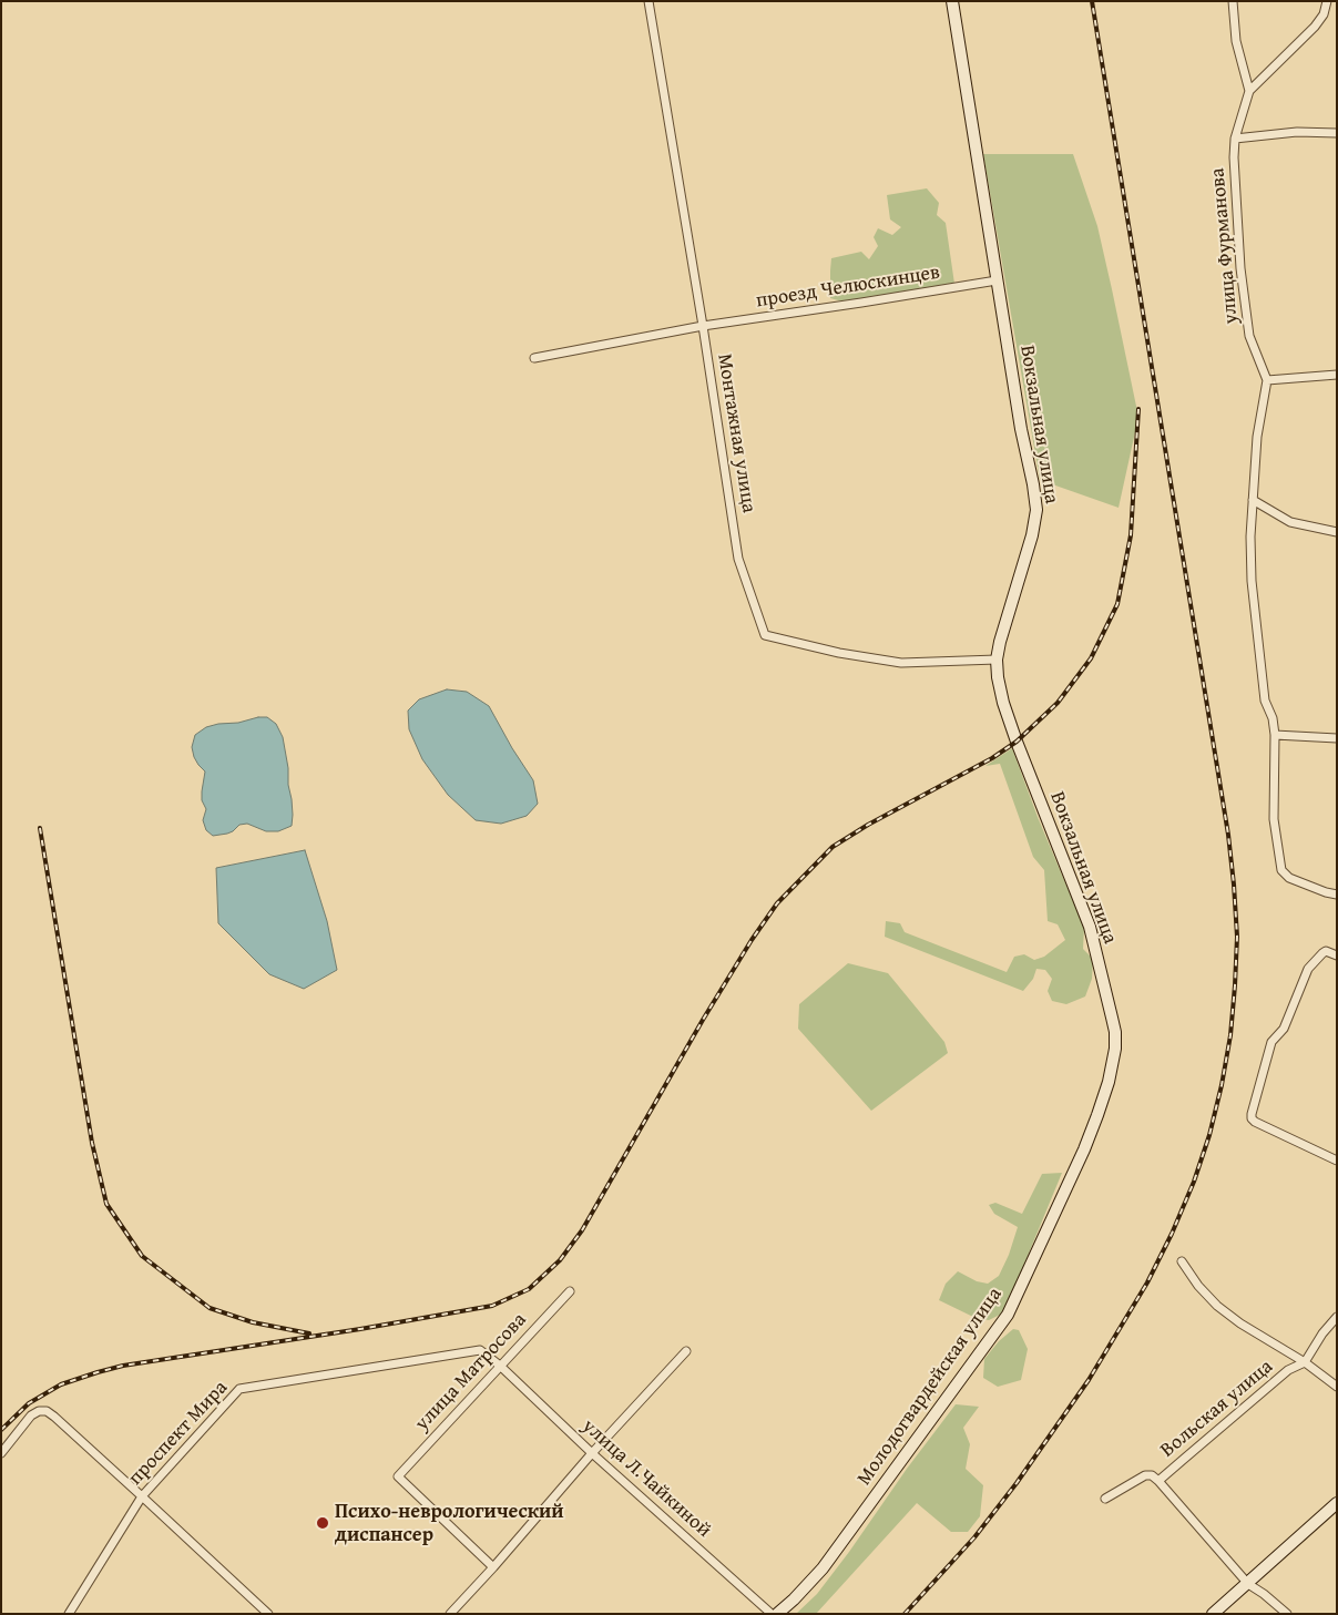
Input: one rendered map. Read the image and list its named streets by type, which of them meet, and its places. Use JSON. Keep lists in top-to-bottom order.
{
  "streets": {
    "street": [
      "улица Фурманова",
      "проезд Челюскинцев",
      "Вокзальная улица",
      "Монтажная улица",
      "улица Матросова",
      "Молодогвардейская улица",
      "Вольская улица",
      "проспект Мира",
      "улица Л.Чайкиной"
    ]
  },
  "crossings": [
    ["проезд Челюскинцев", "Вокзальная улица"],
    ["проезд Челюскинцев", "Монтажная улица"],
    ["Вокзальная улица", "Монтажная улица"],
    ["Вокзальная улица", "Молодогвардейская улица"],
    ["улица Матросова", "проспект Мира"],
    ["улица Матросова", "улица Л.Чайкиной"],
    ["проспект Мира", "улица Л.Чайкиной"]
  ],
  "places": ["Психо-неврологический диспансер"]
}
